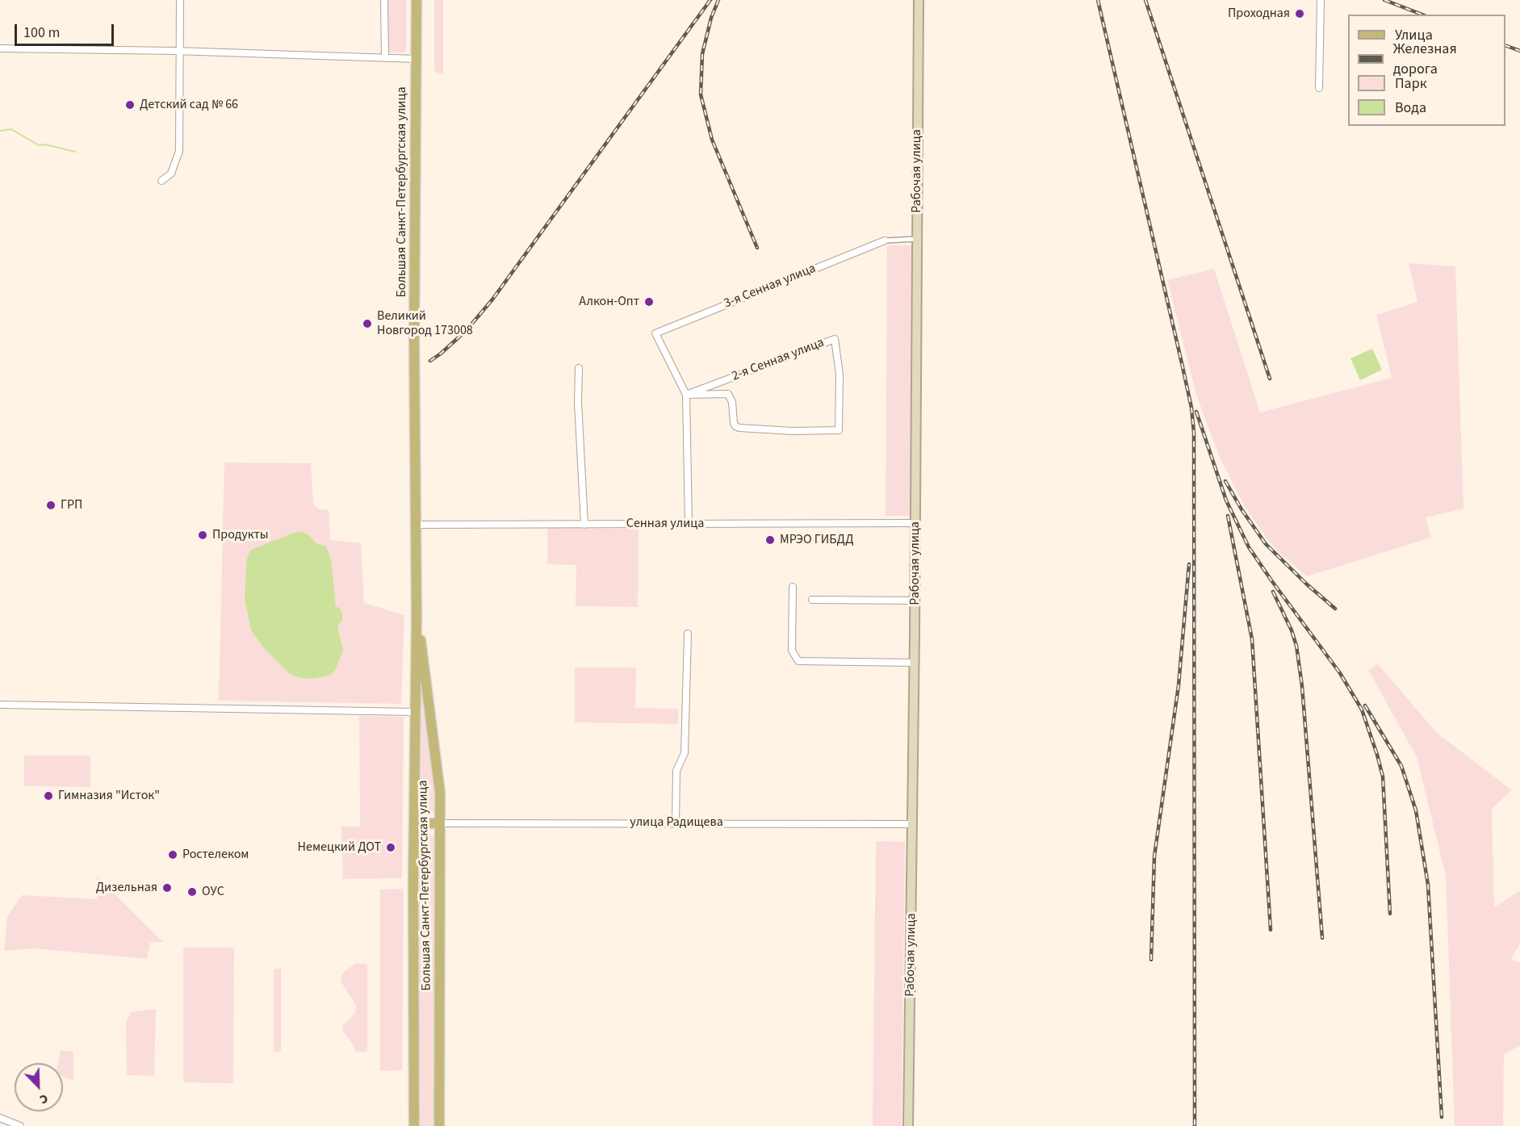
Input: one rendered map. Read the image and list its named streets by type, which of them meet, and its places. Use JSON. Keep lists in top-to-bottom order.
{
  "streets": {
    "main road": ["Рабочая улица", "Большая Санкт-Петербургская улица"],
    "street": [
      "3-я Сенная улица",
      "2-я Сенная улица",
      "Сенная улица",
      "улица Радищева"
    ]
  },
  "crossings": [
    ["Рабочая улица", "Сенная улица"],
    ["Рабочая улица", "улица Радищева"],
    ["Большая Санкт-Петербургская улица", "Сенная улица"],
    ["Большая Санкт-Петербургская улица", "улица Радищева"],
    ["3-я Сенная улица", "2-я Сенная улица"]
  ],
  "places": [
    "Проходная",
    "Детский сад № 66",
    "Алкон-Опт",
    "Великий Новгород 173008",
    "ГРП",
    "Продукты",
    "МРЭО ГИБДД",
    "Гимназия \"Исток\"",
    "Немецкий ДОТ",
    "Ростелеком",
    "Дизельная",
    "ОУС"
  ],
  "legend": [
    "Улица",
    "Железная дорога",
    "Парк",
    "Вода"
  ],
  "scale_bar": "100 m",
  "north": "bottom right"
}
